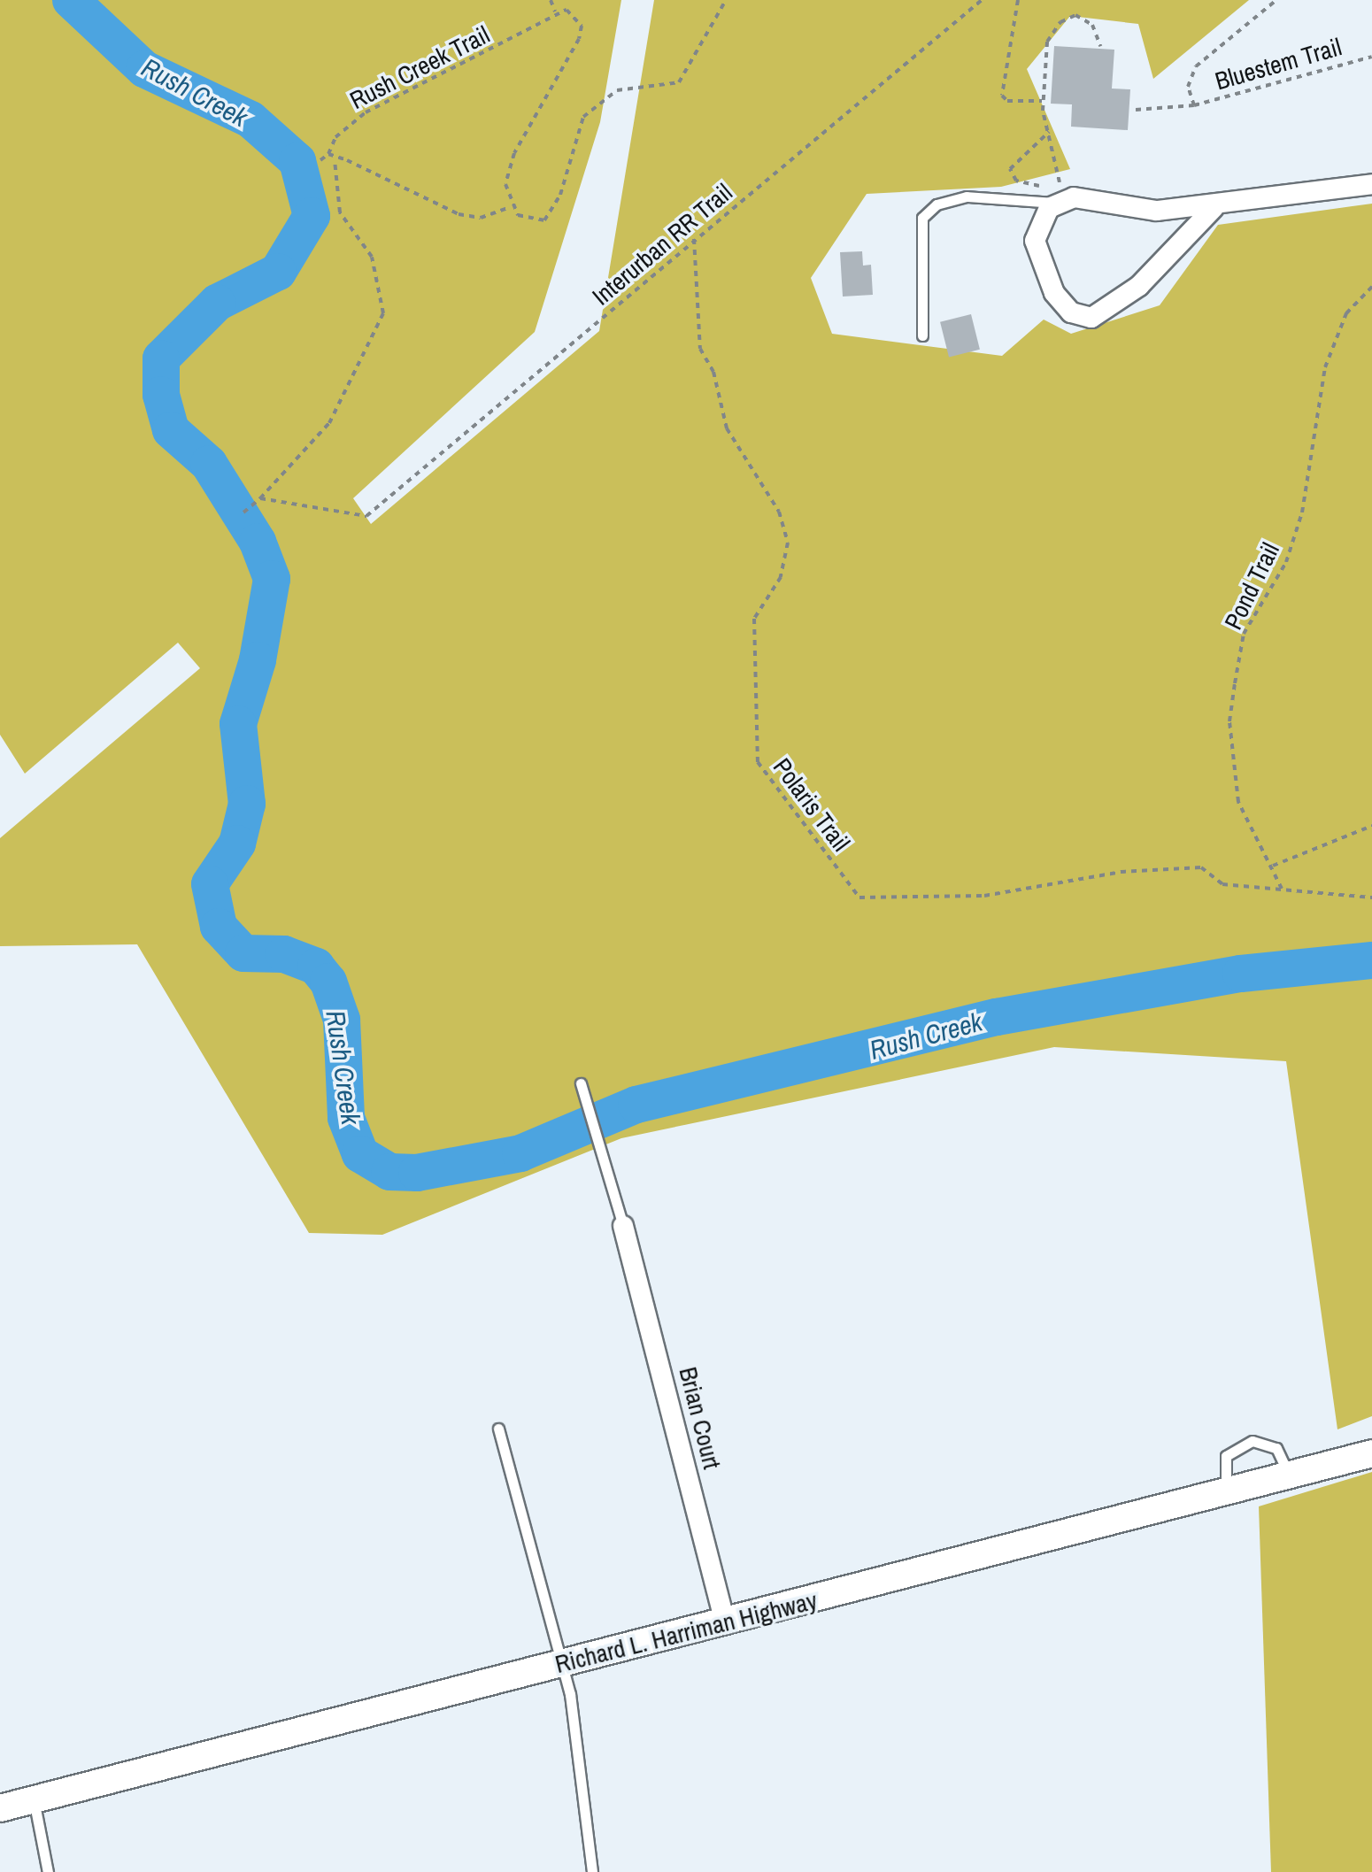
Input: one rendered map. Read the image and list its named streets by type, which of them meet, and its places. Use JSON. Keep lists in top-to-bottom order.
{
  "streets": {
    "street": ["Brian Court", "Richard L. Harriman Highway"],
    "path": [
      "Bluestem Trail",
      "Rush Creek Trail",
      "Interurban RR Trail",
      "Pond Trail",
      "Polaris Trail"
    ]
  },
  "crossings": [
    ["Interurban RR Trail", "Polaris Trail"],
    ["Pond Trail", "Polaris Trail"],
    ["Brian Court", "Richard L. Harriman Highway"]
  ],
  "water": ["Rush Creek"]
}
